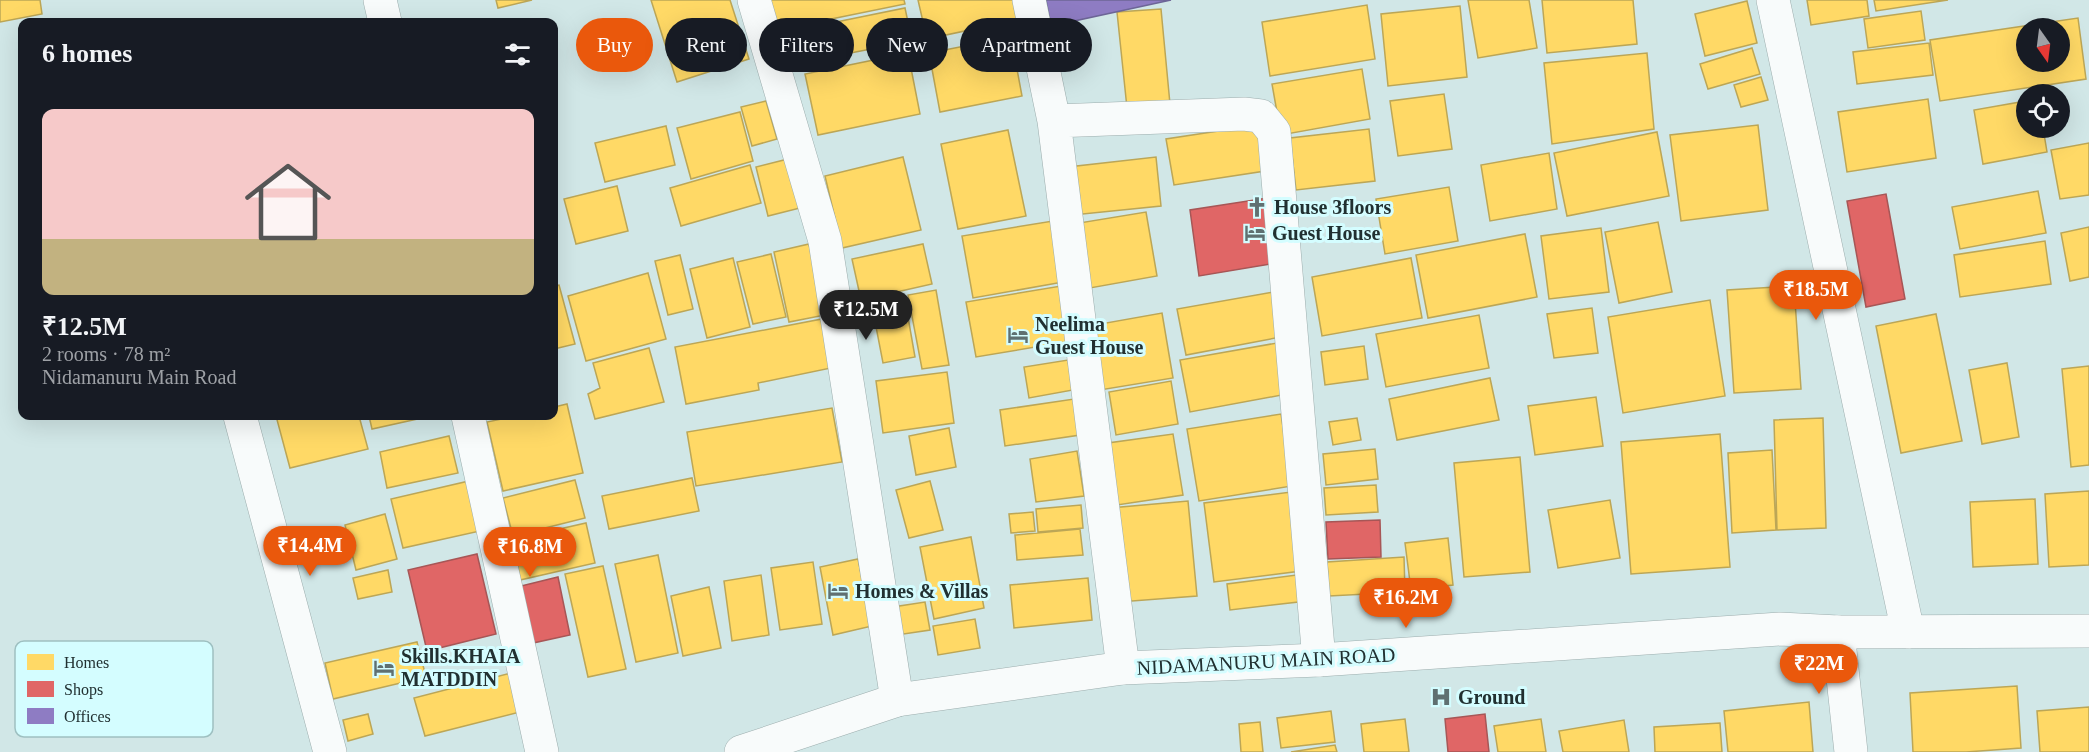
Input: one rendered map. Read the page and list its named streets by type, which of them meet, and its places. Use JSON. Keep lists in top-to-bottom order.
{
  "streets": {
    "street": ["NIDAMANURU MAIN ROAD"]
  },
  "places": {
    "church": ["House 3floors"],
    "hotel": [
      "Guest House",
      "Neelima Guest House",
      "Homes & Villas",
      "Skills.KHAIA MATDDIN"
    ],
    "hospital": ["Ground"]
  },
  "legend": ["Homes", "Shops", "Offices"],
  "north": "bottom",
  "page": {
    "chip": [
      "Buy",
      "Rent",
      "Filters",
      "New",
      "Apartment"
    ],
    "heading": "6 homes",
    "list": [
      {
        "name": "₹12.5M",
        "note": "2 rooms · 78 m² · Nidamanuru Main Road"
      }
    ],
    "price": [
      "₹18.5M",
      "₹12.5M",
      "₹14.4M",
      "₹16.8M",
      "₹16.2M",
      "₹22M"
    ]
  }
}
